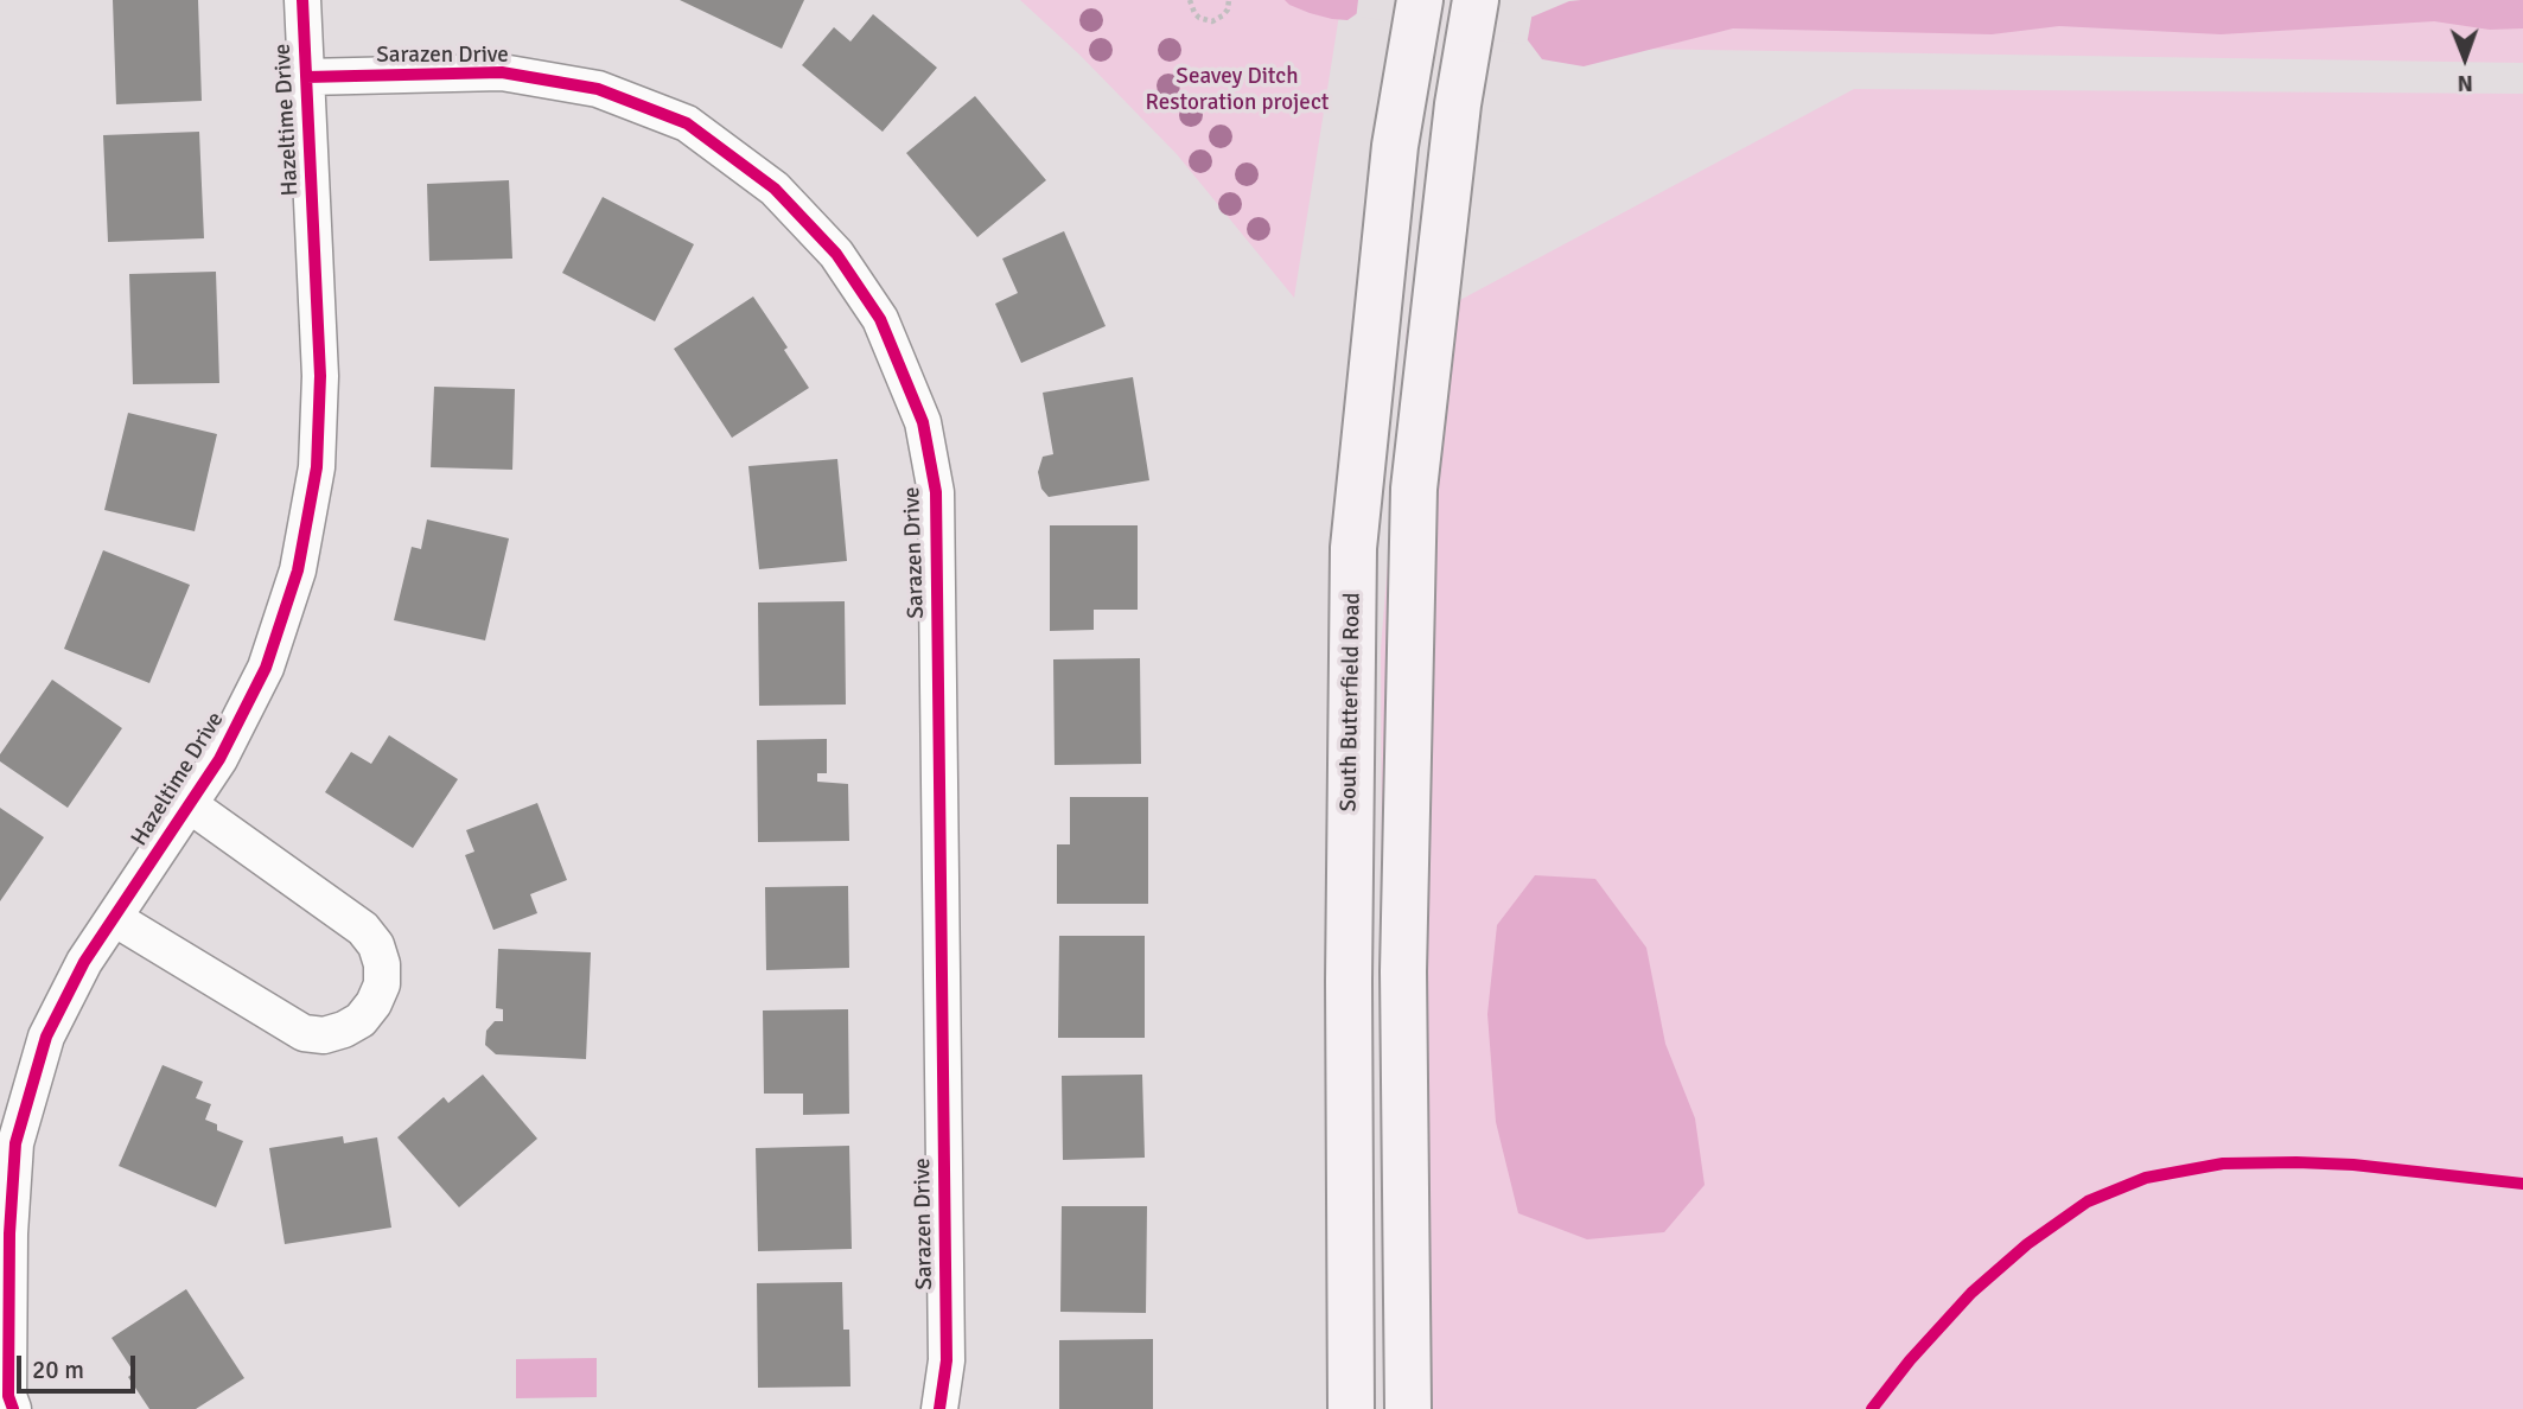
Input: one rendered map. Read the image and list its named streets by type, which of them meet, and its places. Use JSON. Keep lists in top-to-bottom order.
{
  "streets": {
    "main road": ["South Butterfield Road"],
    "street": ["Sarazen Drive", "Hazeltime Drive"]
  },
  "crossings": [
    ["Sarazen Drive", "Hazeltime Drive"]
  ],
  "parks": ["Seavey Ditch Restoration project"],
  "scale_bar": "20 m",
  "north": "bottom"
}
